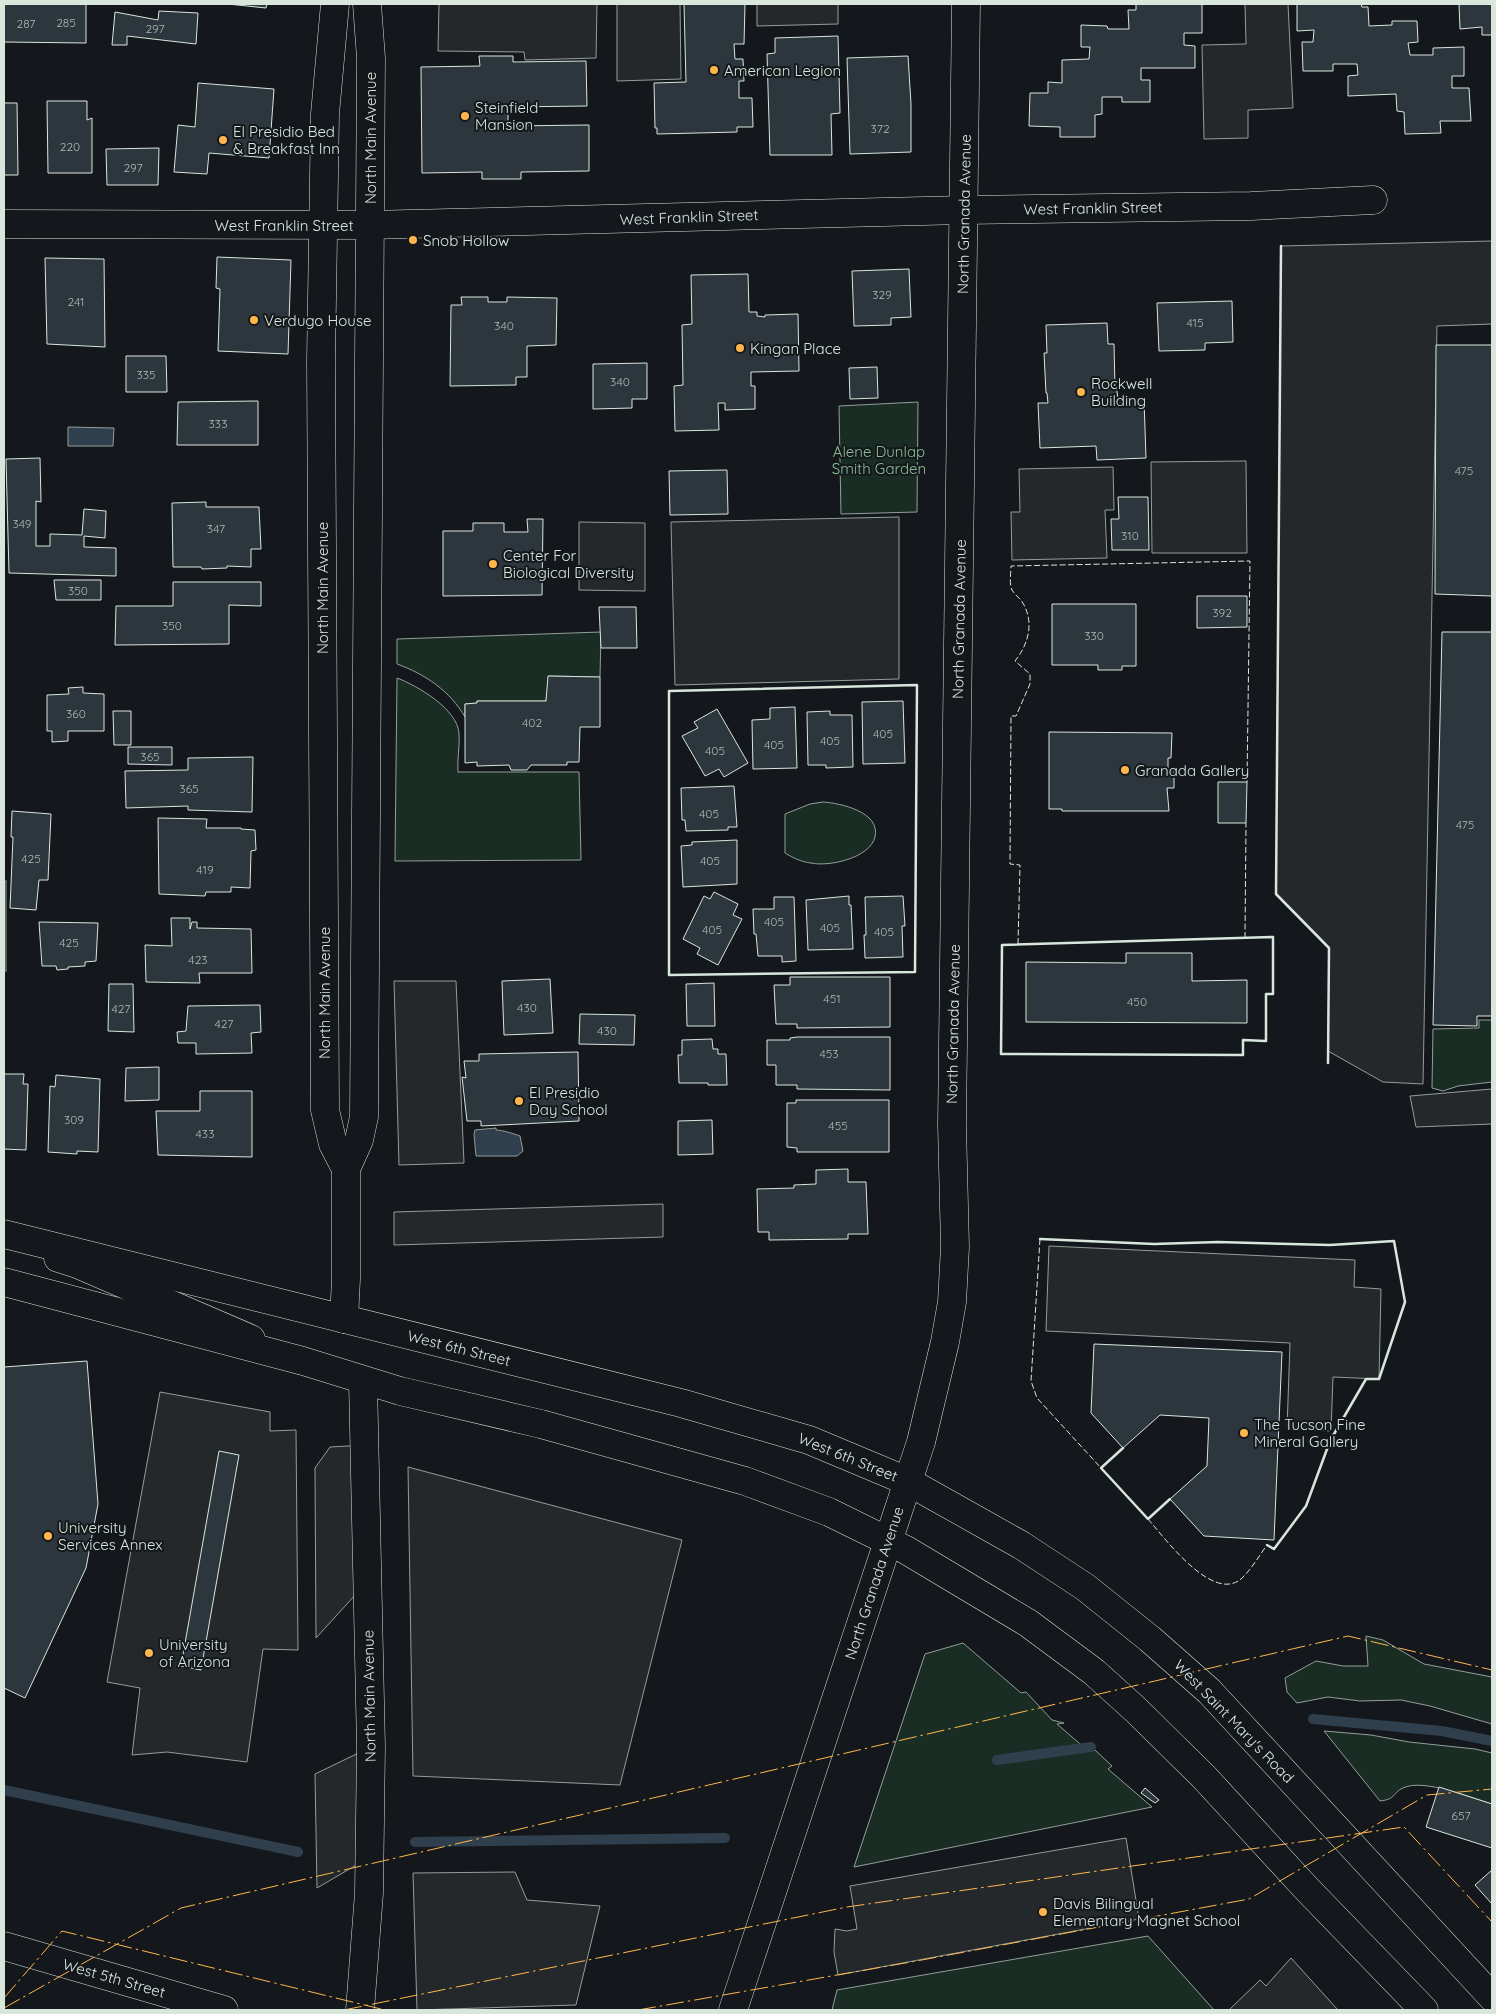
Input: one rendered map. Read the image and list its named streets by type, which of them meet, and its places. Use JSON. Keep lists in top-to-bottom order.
{
  "streets": {
    "main road": [
      "North Main Avenue",
      "West Franklin Street",
      "North Granada Avenue",
      "West 6th Street",
      "West Saint Mary's Road",
      "West 5th Street"
    ]
  },
  "crossings": [
    ["North Main Avenue", "West Franklin Street"],
    ["North Main Avenue", "West 6th Street"],
    ["West Franklin Street", "North Granada Avenue"],
    ["North Granada Avenue", "West 6th Street"],
    ["North Granada Avenue", "West Saint Mary's Road"],
    ["West 6th Street", "West Saint Mary's Road"]
  ],
  "parks": ["Alene Dunlap Smith Garden"],
  "places": [
    "American Legion",
    "Steinfield Mansion",
    "El Presidio Bed & Breakfast Inn",
    "Snob Hollow",
    "Verdugo House",
    "Kingan Place",
    "Rockwell Building",
    "Center For Biological Diversity",
    "Granada Gallery",
    "El Presidio Day School",
    "The Tucson Fine Mineral Gallery",
    "University Services Annex",
    "University of Arizona",
    "Davis Bilingual Elementary Magnet School"
  ],
  "house_numbers": [
    "285",
    "287",
    "297",
    "372",
    "220",
    "297",
    "329",
    "241",
    "415",
    "340",
    "335",
    "340",
    "333",
    "475",
    "349",
    "347",
    "310",
    "350",
    "392",
    "350",
    "330",
    "360",
    "402",
    "405",
    "405",
    "405",
    "405",
    "365",
    "365",
    "405",
    "475",
    "425",
    "405",
    "419",
    "405",
    "405",
    "405",
    "405",
    "425",
    "423",
    "451",
    "450",
    "430",
    "427",
    "427",
    "430",
    "453",
    "309",
    "455",
    "433",
    "657"
  ]
}
